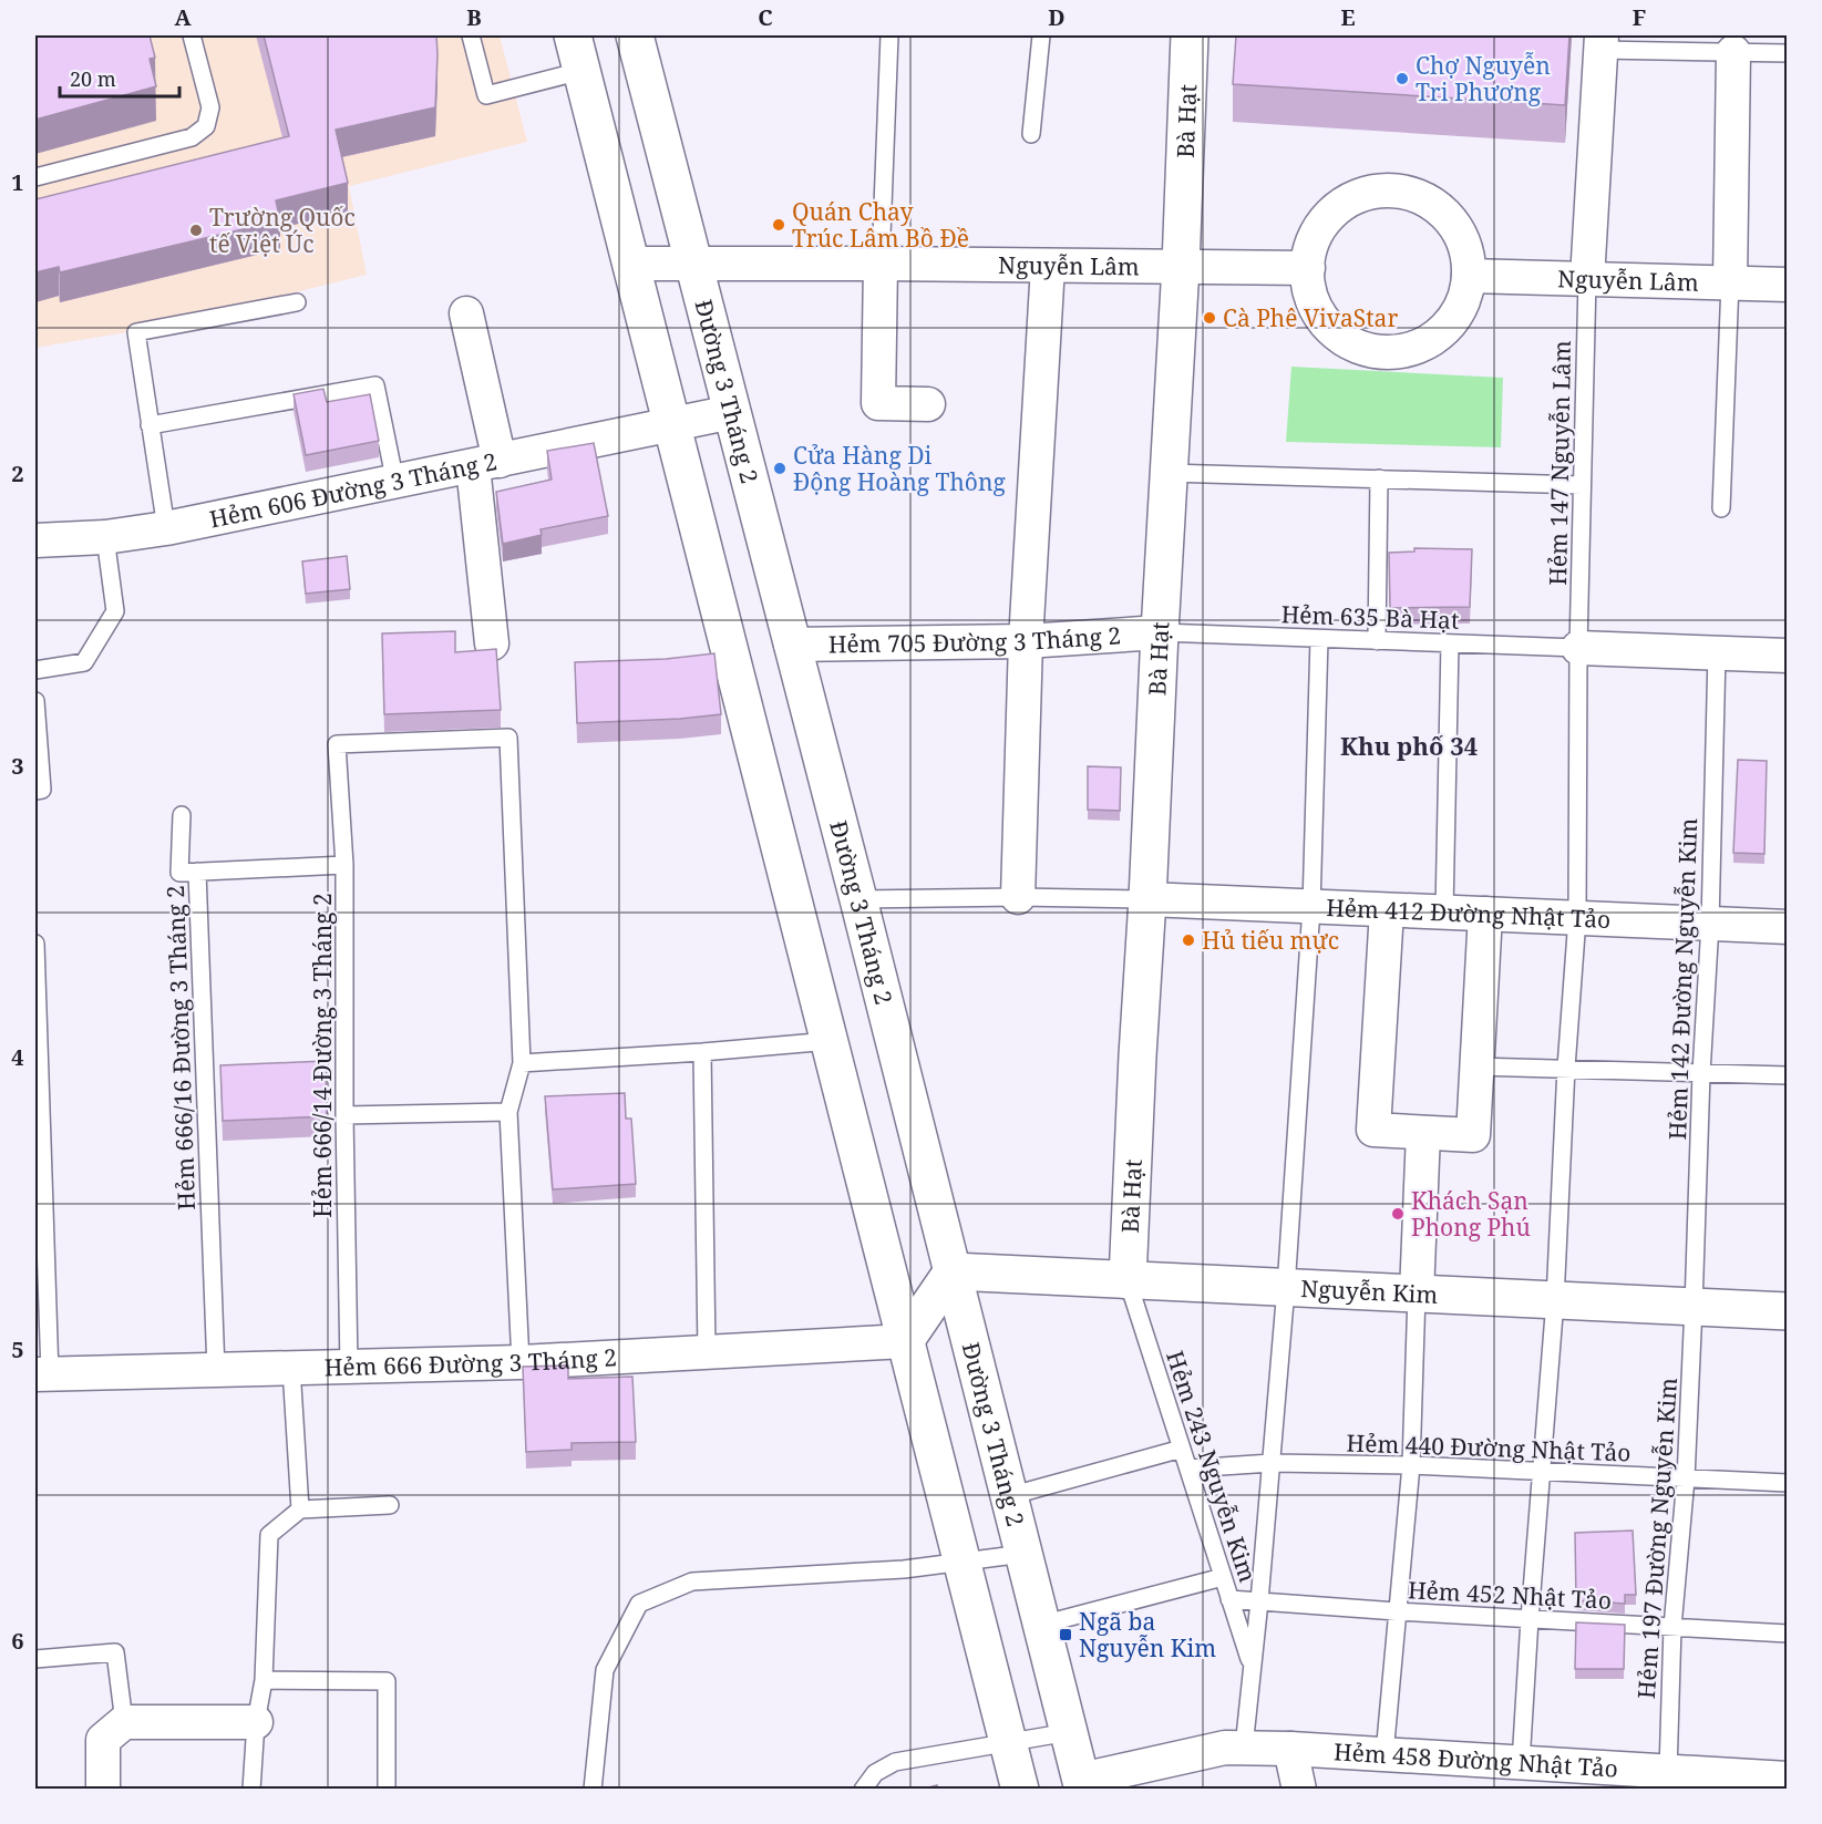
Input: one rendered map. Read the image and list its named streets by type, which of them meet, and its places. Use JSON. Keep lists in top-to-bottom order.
{
  "streets": {
    "main road": ["Bà Hạt", "Đường 3 Tháng 2", "Nguyễn Kim"],
    "street": [
      "Nguyễn Lâm",
      "Hẻm 606 Đường 3 Tháng 2",
      "Hẻm 705 Đường 3 Tháng 2",
      "Hẻm 412 Đường Nhật Tảo",
      "Hẻm 666 Đường 3 Tháng 2",
      "Hẻm 458 Đường Nhật Tảo"
    ],
    "lane": [
      "Hẻm 147 Nguyễn Lâm",
      "Hẻm 635 Bà Hạt",
      "Hẻm 142 Đường Nguyễn Kim",
      "Hẻm 666/16 Đường 3 Tháng 2",
      "Hẻm 666/14 Đường 3 Tháng 2",
      "Hẻm 440 Đường Nhật Tảo",
      "Hẻm 243 Nguyễn Kim",
      "Hẻm 197 Đường Nguyễn Kim",
      "Hẻm 452 Nhật Tảo"
    ]
  },
  "crossings": [
    ["Bà Hạt", "Nguyễn Lâm"],
    ["Bà Hạt", "Hẻm 635 Bà Hạt"],
    ["Bà Hạt", "Hẻm 705 Đường 3 Tháng 2"],
    ["Bà Hạt", "Hẻm 412 Đường Nhật Tảo"],
    ["Bà Hạt", "Nguyễn Kim"],
    ["Bà Hạt", "Hẻm 243 Nguyễn Kim"],
    ["Nguyễn Lâm", "Đường 3 Tháng 2"],
    ["Nguyễn Lâm", "Hẻm 147 Nguyễn Lâm"],
    ["Đường 3 Tháng 2", "Hẻm 606 Đường 3 Tháng 2"],
    ["Đường 3 Tháng 2", "Hẻm 705 Đường 3 Tháng 2"],
    ["Đường 3 Tháng 2", "Nguyễn Kim"],
    ["Đường 3 Tháng 2", "Hẻm 458 Đường Nhật Tảo"],
    ["Hẻm 147 Nguyễn Lâm", "Hẻm 635 Bà Hạt"],
    ["Hẻm 147 Nguyễn Lâm", "Hẻm 412 Đường Nhật Tảo"],
    ["Hẻm 147 Nguyễn Lâm", "Nguyễn Kim"],
    ["Hẻm 147 Nguyễn Lâm", "Hẻm 440 Đường Nhật Tảo"],
    ["Hẻm 147 Nguyễn Lâm", "Hẻm 452 Nhật Tảo"],
    ["Hẻm 147 Nguyễn Lâm", "Hẻm 458 Đường Nhật Tảo"],
    ["Hẻm 635 Bà Hạt", "Hẻm 705 Đường 3 Tháng 2"],
    ["Hẻm 412 Đường Nhật Tảo", "Hẻm 142 Đường Nguyễn Kim"],
    ["Hẻm 142 Đường Nguyễn Kim", "Nguyễn Kim"],
    ["Hẻm 142 Đường Nguyễn Kim", "Hẻm 197 Đường Nguyễn Kim"],
    ["Hẻm 666/16 Đường 3 Tháng 2", "Hẻm 666/14 Đường 3 Tháng 2"],
    ["Hẻm 666/16 Đường 3 Tháng 2", "Hẻm 666 Đường 3 Tháng 2"],
    ["Hẻm 666/14 Đường 3 Tháng 2", "Hẻm 666 Đường 3 Tháng 2"],
    ["Nguyễn Kim", "Hẻm 243 Nguyễn Kim"],
    ["Nguyễn Kim", "Hẻm 197 Đường Nguyễn Kim"],
    ["Hẻm 440 Đường Nhật Tảo", "Hẻm 243 Nguyễn Kim"],
    ["Hẻm 440 Đường Nhật Tảo", "Hẻm 197 Đường Nguyễn Kim"],
    ["Hẻm 243 Nguyễn Kim", "Hẻm 452 Nhật Tảo"],
    ["Hẻm 197 Đường Nguyễn Kim", "Hẻm 452 Nhật Tảo"],
    ["Hẻm 197 Đường Nguyễn Kim", "Hẻm 458 Đường Nhật Tảo"]
  ],
  "districts": ["Khu phố 34"],
  "places": {
    "other": [
      "Chợ Nguyễn Tri Phương",
      "Quán Chay Trúc Lâm Bồ Đề",
      "Trường Quốc tế Việt Úc",
      "Cà Phê VivaStar",
      "Cửa Hàng Di Động Hoàng Thông",
      "Hủ tiếu mực",
      "Khách Sạn Phong Phú"
    ],
    "transit": ["Ngã ba Nguyễn Kim"]
  },
  "scale_bar": "20 m",
  "grid": {
    "columns": [
      "A",
      "B",
      "C",
      "D",
      "E",
      "F"
    ],
    "rows": [
      "1",
      "2",
      "3",
      "4",
      "5",
      "6"
    ]
  }
}
